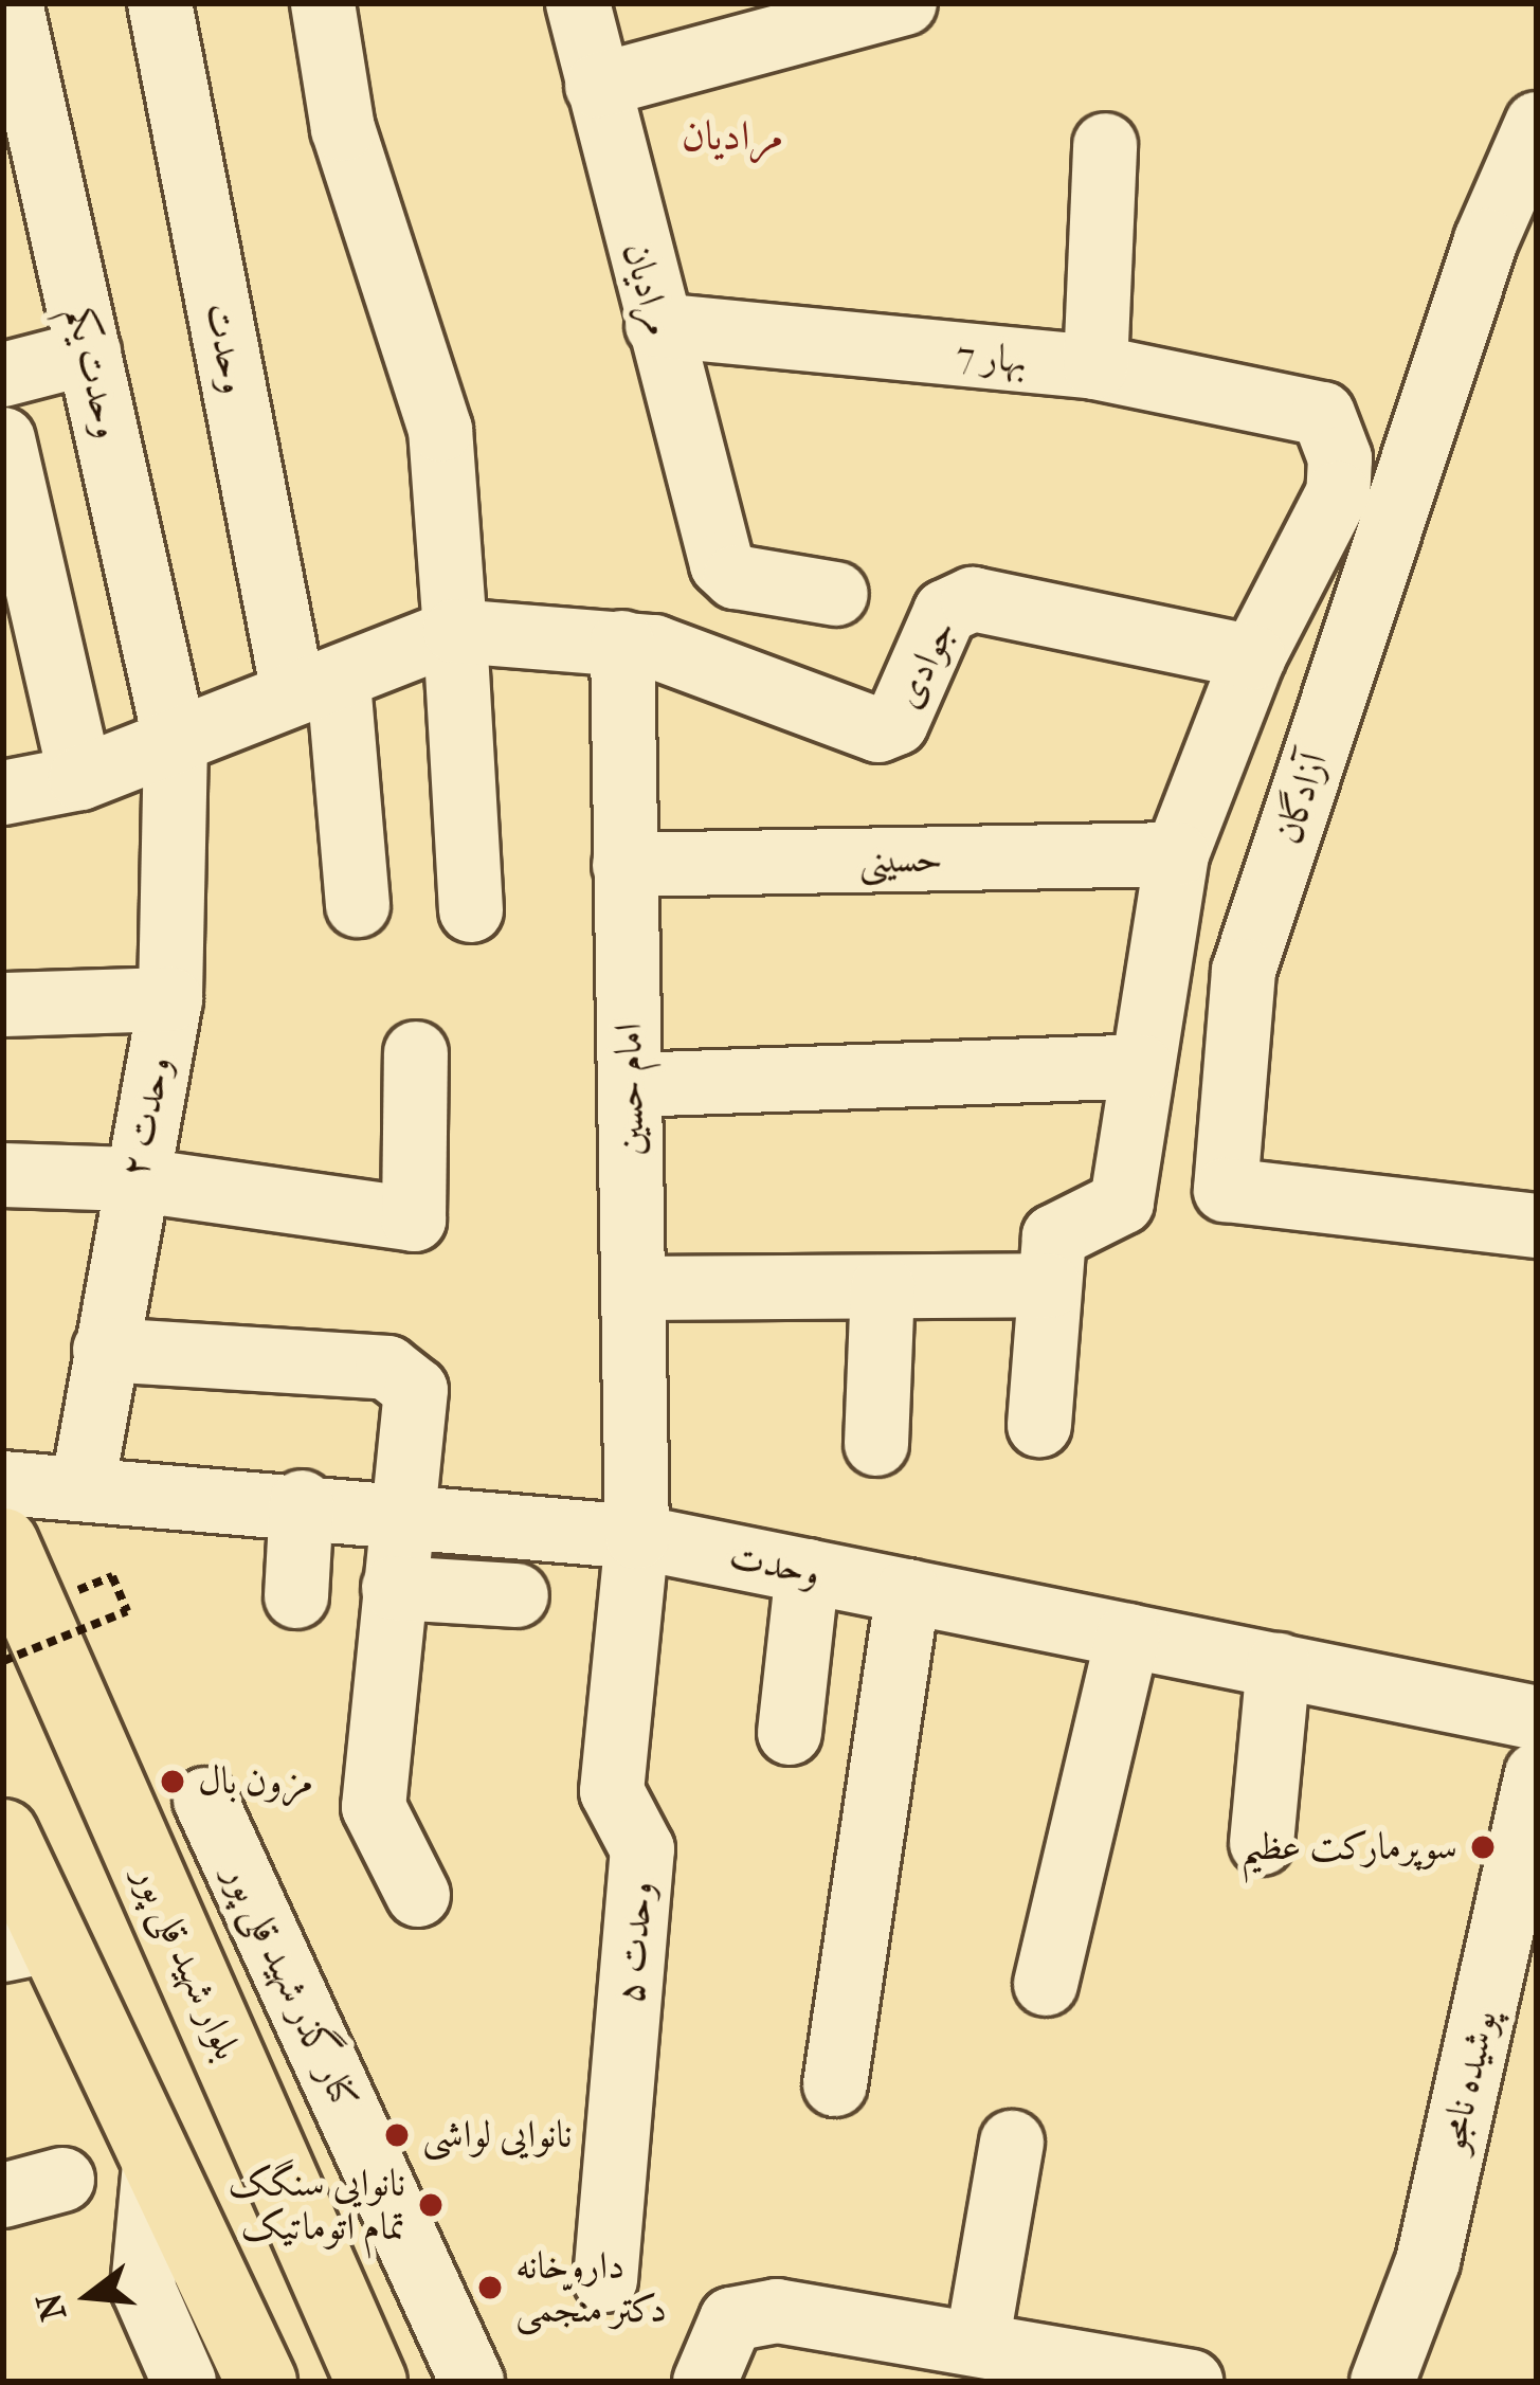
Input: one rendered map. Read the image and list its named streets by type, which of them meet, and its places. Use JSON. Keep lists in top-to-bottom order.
{
  "streets": {
    "highway": ["بلوار شهید قلی پور"],
    "street": [
      "مرادیان",
      "وحدت",
      "بهار 7",
      "وحدت یکم",
      "جوادی",
      "آزادگان",
      "حسینی",
      "امام حسین",
      "وحدت ۲",
      "وحدت ۵",
      "کنار گذر شهید قلی پور",
      "پوشیده نامجو"
    ]
  },
  "crossings": [
    ["مرادیان", "بهار 7"],
    ["وحدت", "جوادی"],
    ["وحدت", "امام حسین"],
    ["وحدت", "وحدت ۲"],
    ["وحدت", "وحدت ۵"],
    ["بهار 7", "جوادی"],
    ["وحدت یکم", "جوادی"],
    ["وحدت یکم", "وحدت ۲"],
    ["جوادی", "امام حسین"],
    ["جوادی", "وحدت ۲"],
    ["حسینی", "امام حسین"],
    ["امام حسین", "وحدت ۵"]
  ],
  "districts": ["مرادیان"],
  "places": [
    "مزون بال",
    "سوپرمارکت عظیم",
    "نانوایی لواشی",
    "نانوایی سنگک تمام اتوماتیک",
    "داروخانه دکتر منجّمی"
  ],
  "north": "left"
}
